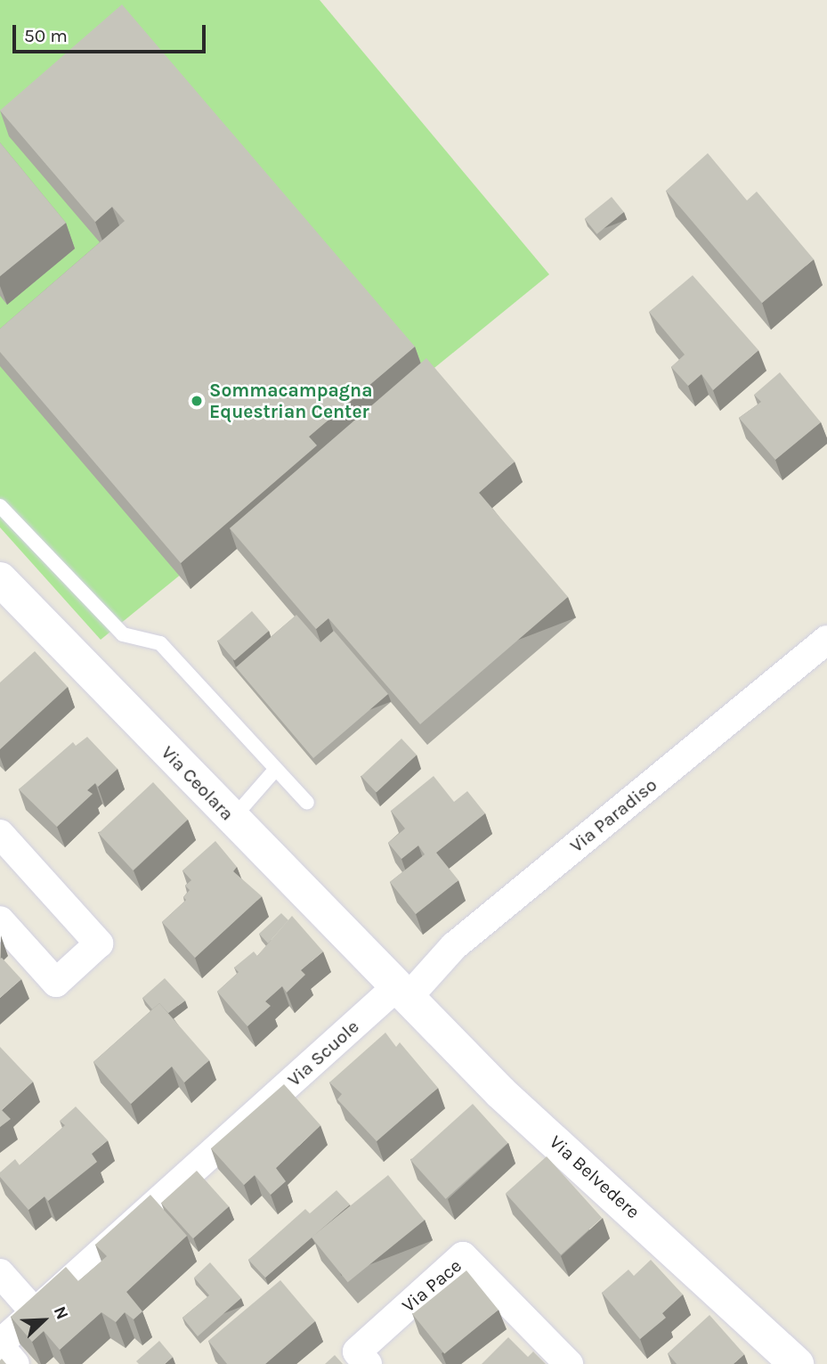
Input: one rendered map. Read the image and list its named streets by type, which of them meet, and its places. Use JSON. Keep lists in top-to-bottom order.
{
  "streets": {
    "street": [
      "Via Ceolara",
      "Via Paradiso",
      "Via Scuole",
      "Via Belvedere",
      "Via Pace"
    ]
  },
  "crossings": [
    ["Via Ceolara", "Via Paradiso"],
    ["Via Ceolara", "Via Scuole"],
    ["Via Ceolara", "Via Belvedere"],
    ["Via Paradiso", "Via Scuole"],
    ["Via Paradiso", "Via Belvedere"],
    ["Via Scuole", "Via Belvedere"]
  ],
  "places": ["Sommacampagna Equestrian Center"],
  "scale_bar": "50 m",
  "north": "top right"
}
